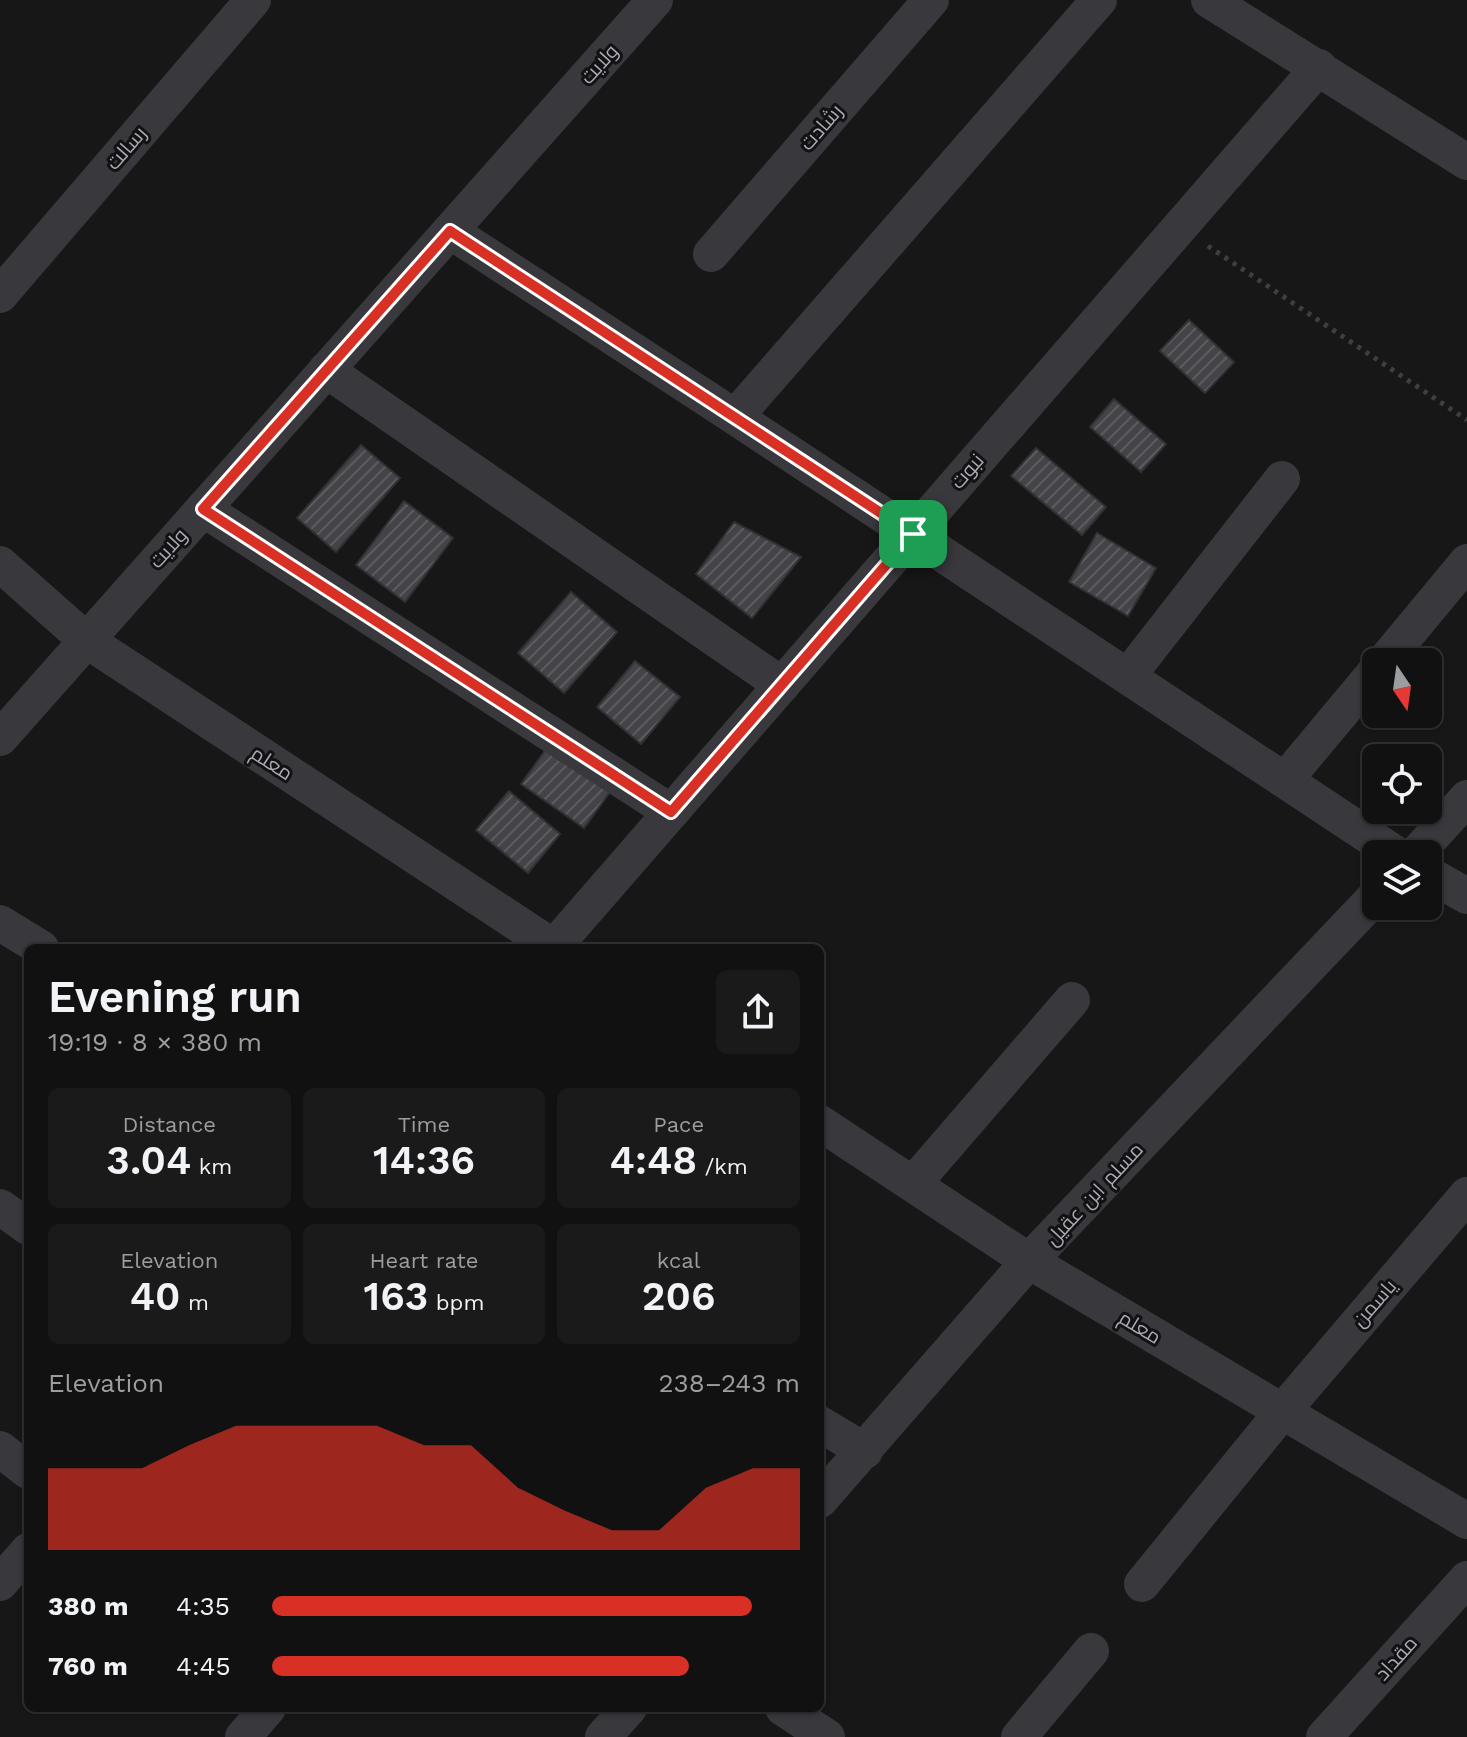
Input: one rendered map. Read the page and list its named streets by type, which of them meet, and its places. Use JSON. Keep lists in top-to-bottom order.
{
  "streets": {
    "street": [
      "ولایت",
      "رشادت",
      "رسالت",
      "نبوت",
      "معلم",
      "مسلم ابن عقیل",
      "یاسمن",
      "مقداد"
    ]
  },
  "crossings": [
    ["ولایت", "معلم"],
    ["معلم", "مسلم ابن عقیل"],
    ["معلم", "یاسمن"]
  ],
  "north": "bottom",
  "page": {
    "heading": ["Evening run", "19:19 · 8 × 380 m"],
    "stats": [
      ["Distance", "3.04 km"],
      ["Time", "14:36"],
      ["Pace", "4:48 /km"],
      ["Elevation", "40 m"],
      ["Heart rate", "163 bpm"],
      ["kcal", "206"]
    ],
    "chart": ["Elevation", "238–243 m"],
    "list": [
      {
        "name": "380 m",
        "note": "4:35"
      },
      {
        "name": "760 m",
        "note": "4:45"
      }
    ]
  }
}
